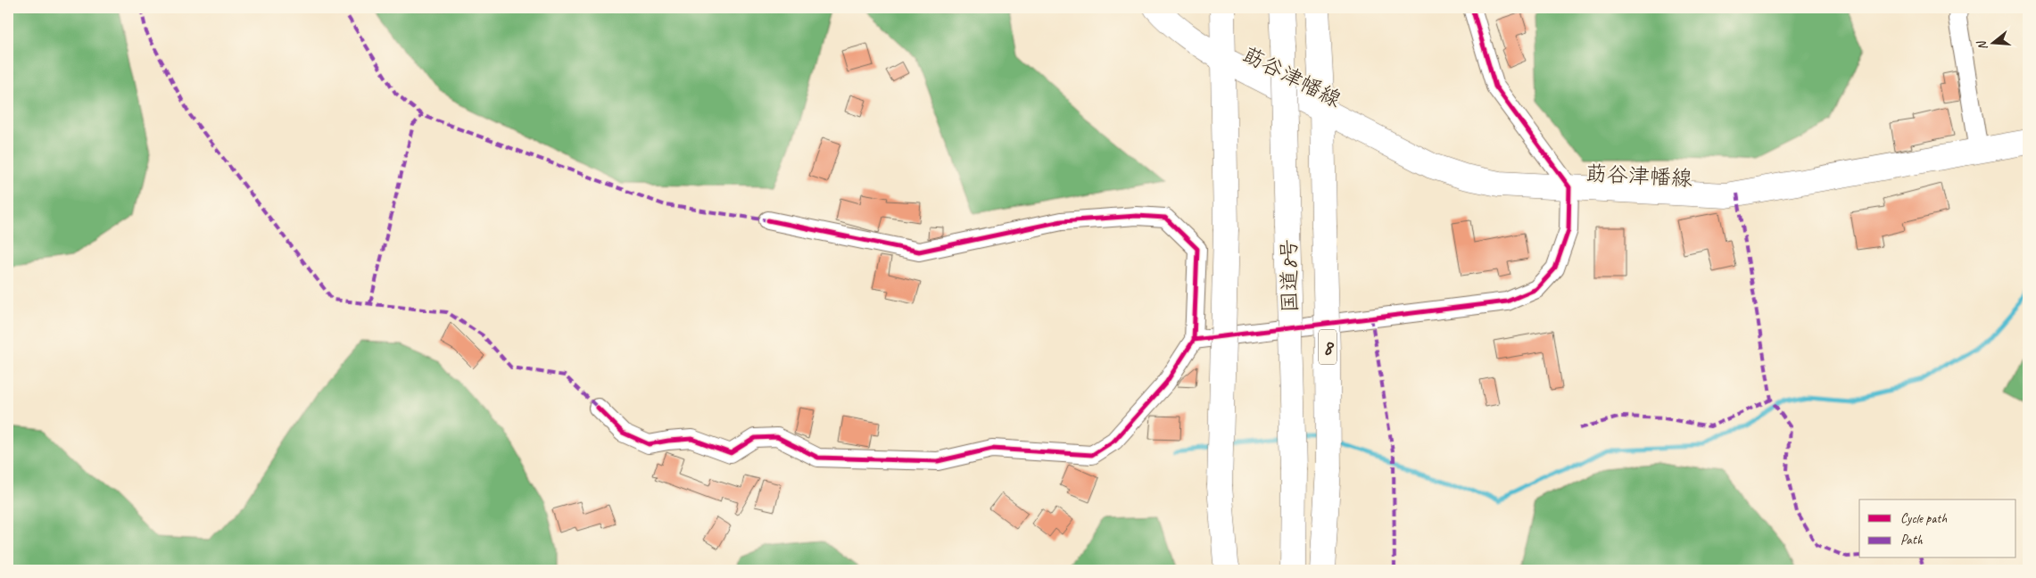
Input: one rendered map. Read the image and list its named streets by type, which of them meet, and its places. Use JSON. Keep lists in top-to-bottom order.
{
  "streets": {
    "main road": ["莇谷津幡線", "国道8号", "8"]
  },
  "crossings": [
    ["莇谷津幡線", "8"]
  ],
  "legend": ["Cycle path", "Path"],
  "north": "left"
}
